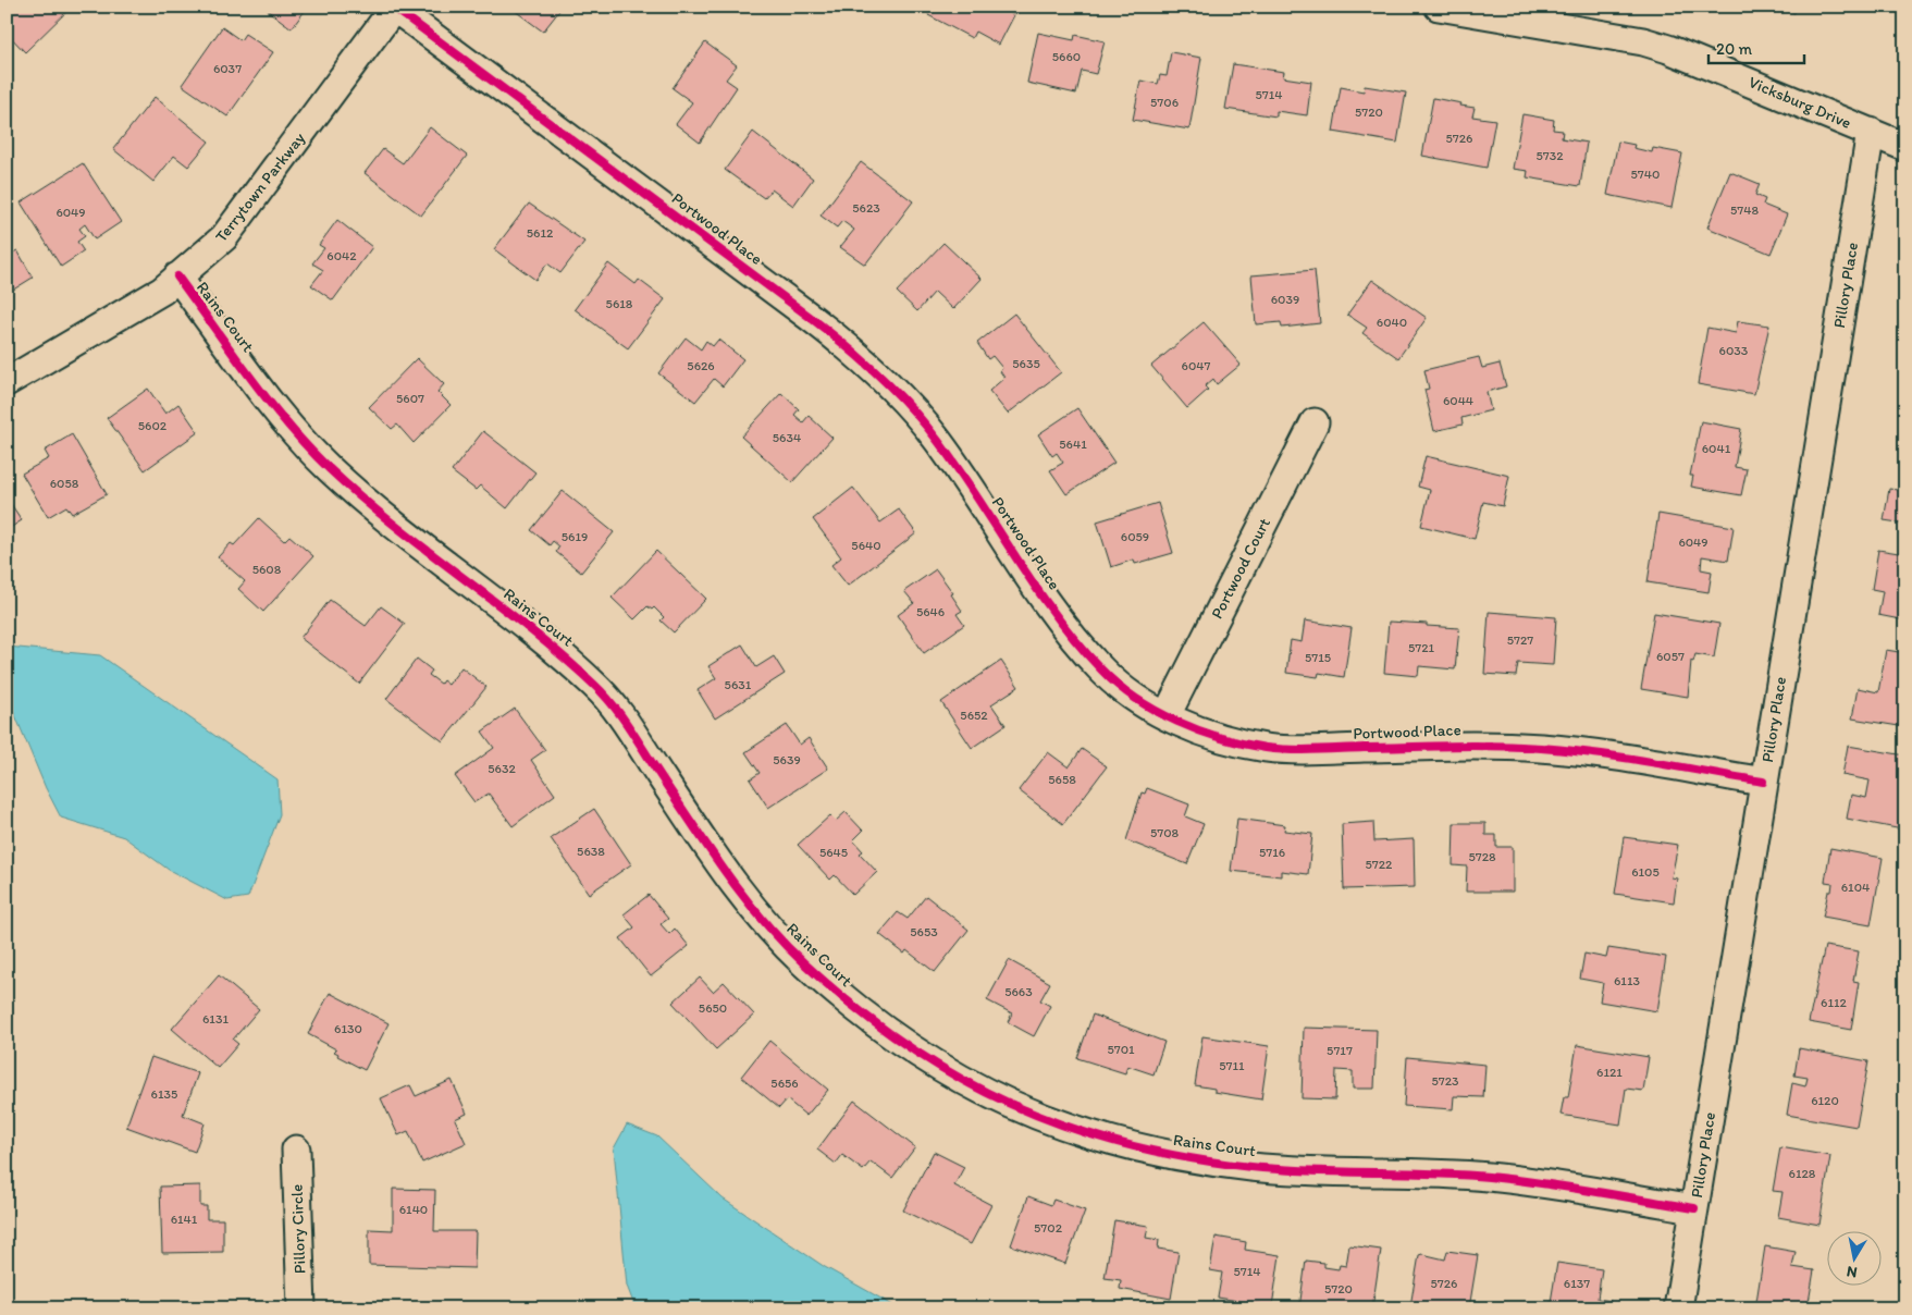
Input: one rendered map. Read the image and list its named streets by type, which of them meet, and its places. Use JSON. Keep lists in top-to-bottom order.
{
  "streets": {
    "street": [
      "Vicksburg Drive",
      "Terrytown Parkway",
      "Portwood Place",
      "Pillory Place",
      "Rains Court",
      "Portwood Court",
      "Pillory Circle"
    ]
  },
  "crossings": [
    ["Vicksburg Drive", "Pillory Place"],
    ["Terrytown Parkway", "Portwood Place"],
    ["Terrytown Parkway", "Rains Court"],
    ["Portwood Place", "Pillory Place"],
    ["Portwood Place", "Portwood Court"],
    ["Pillory Place", "Rains Court"]
  ],
  "house_numbers": [
    "5660",
    "6037",
    "5714",
    "5706",
    "5720",
    "5726",
    "5732",
    "5740",
    "5623",
    "5748",
    "6049",
    "5612",
    "6042",
    "6039",
    "5618",
    "6040",
    "6033",
    "5635",
    "5626",
    "6047",
    "5607",
    "6044",
    "5602",
    "5634",
    "5641",
    "6041",
    "6058",
    "5619",
    "6059",
    "6049",
    "5640",
    "5608",
    "5646",
    "5727",
    "5721",
    "6057",
    "5715",
    "5631",
    "5652",
    "5639",
    "5632",
    "5658",
    "5708",
    "5638",
    "5645",
    "5716",
    "5728",
    "5722",
    "6105",
    "6104",
    "5653",
    "6113",
    "5663",
    "6112",
    "5650",
    "6131",
    "6130",
    "5701",
    "5717",
    "5711",
    "6121",
    "5723",
    "5656",
    "6135",
    "6120",
    "6128",
    "6140",
    "6141",
    "5702",
    "5714",
    "5726",
    "6137",
    "5720"
  ],
  "scale_bar": "20 m",
  "north": "bottom"
}
